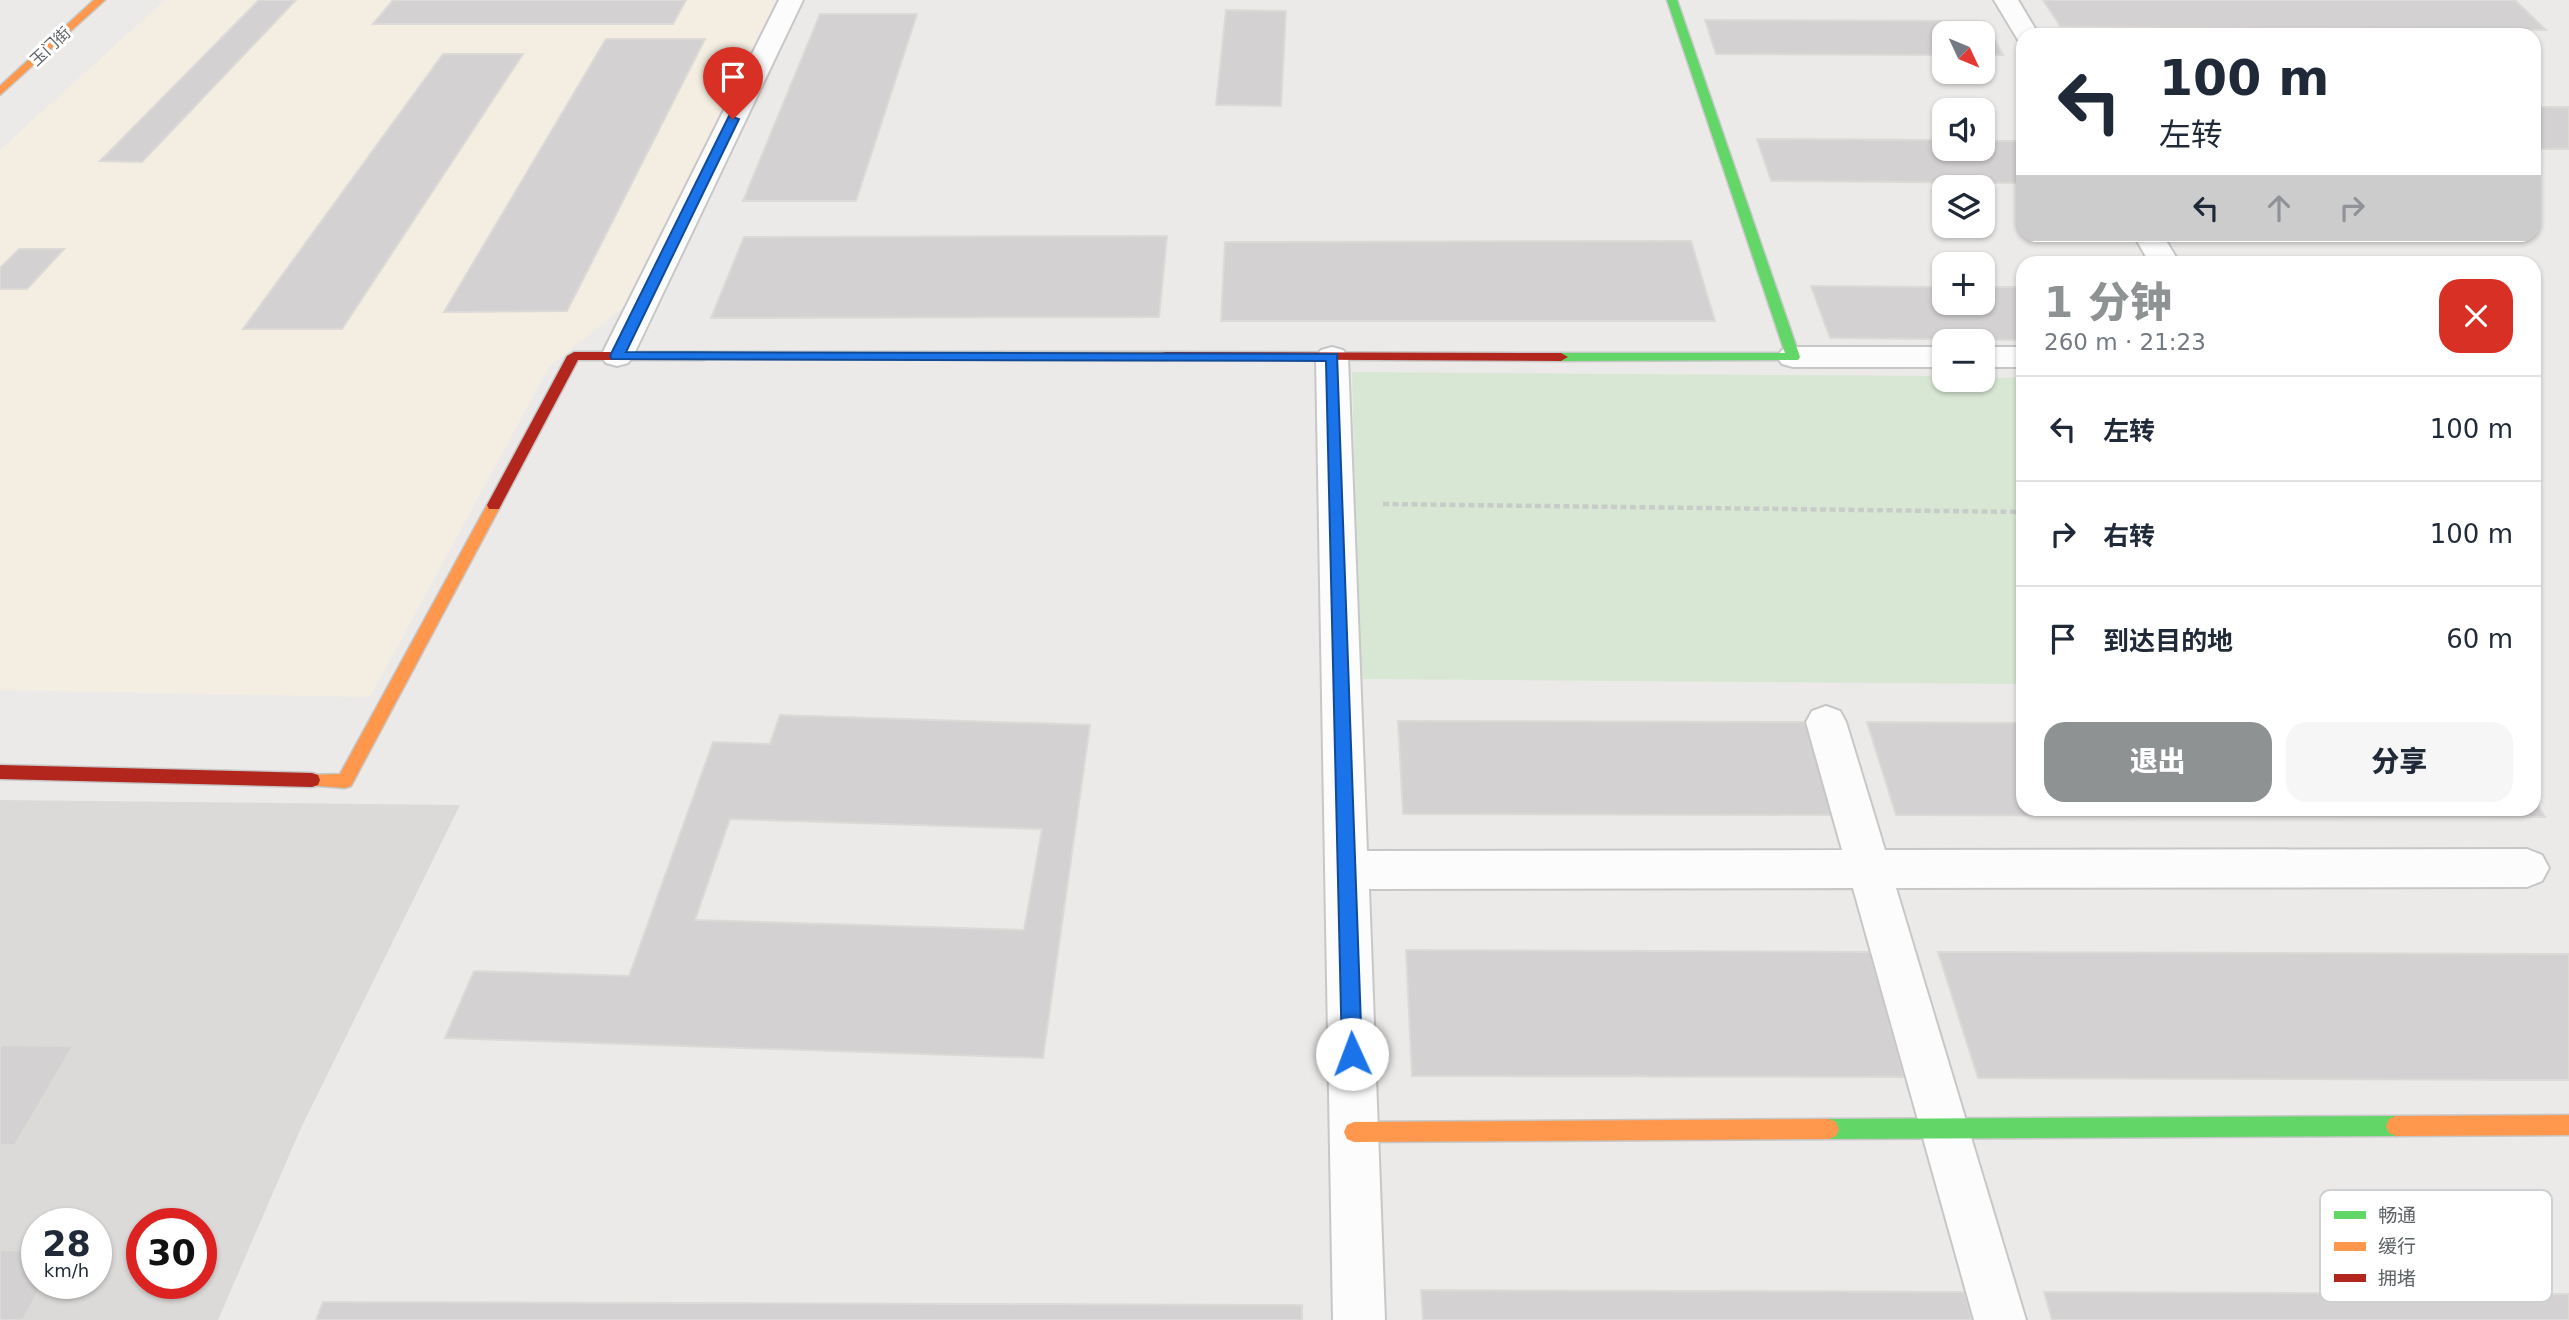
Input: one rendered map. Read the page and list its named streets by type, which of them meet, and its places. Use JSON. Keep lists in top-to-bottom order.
{
  "streets": {
    "street": ["玉门街"]
  },
  "legend": ["畅通", "缓行", "拥堵"],
  "north": "bottom right",
  "page": {
    "map_buttons": ["+", "−"],
    "turn": ["100 m", "左转"],
    "heading": ["1 分钟", "260 m · 21:23"],
    "list": [
      {
        "name": "左转",
        "value": "100 m"
      },
      {
        "name": "右转",
        "value": "100 m"
      },
      {
        "name": "到达目的地",
        "value": "60 m"
      }
    ],
    "buttons": ["退出", "分享"],
    "speed": "28 km/h",
    "limit": "30"
  }
}
